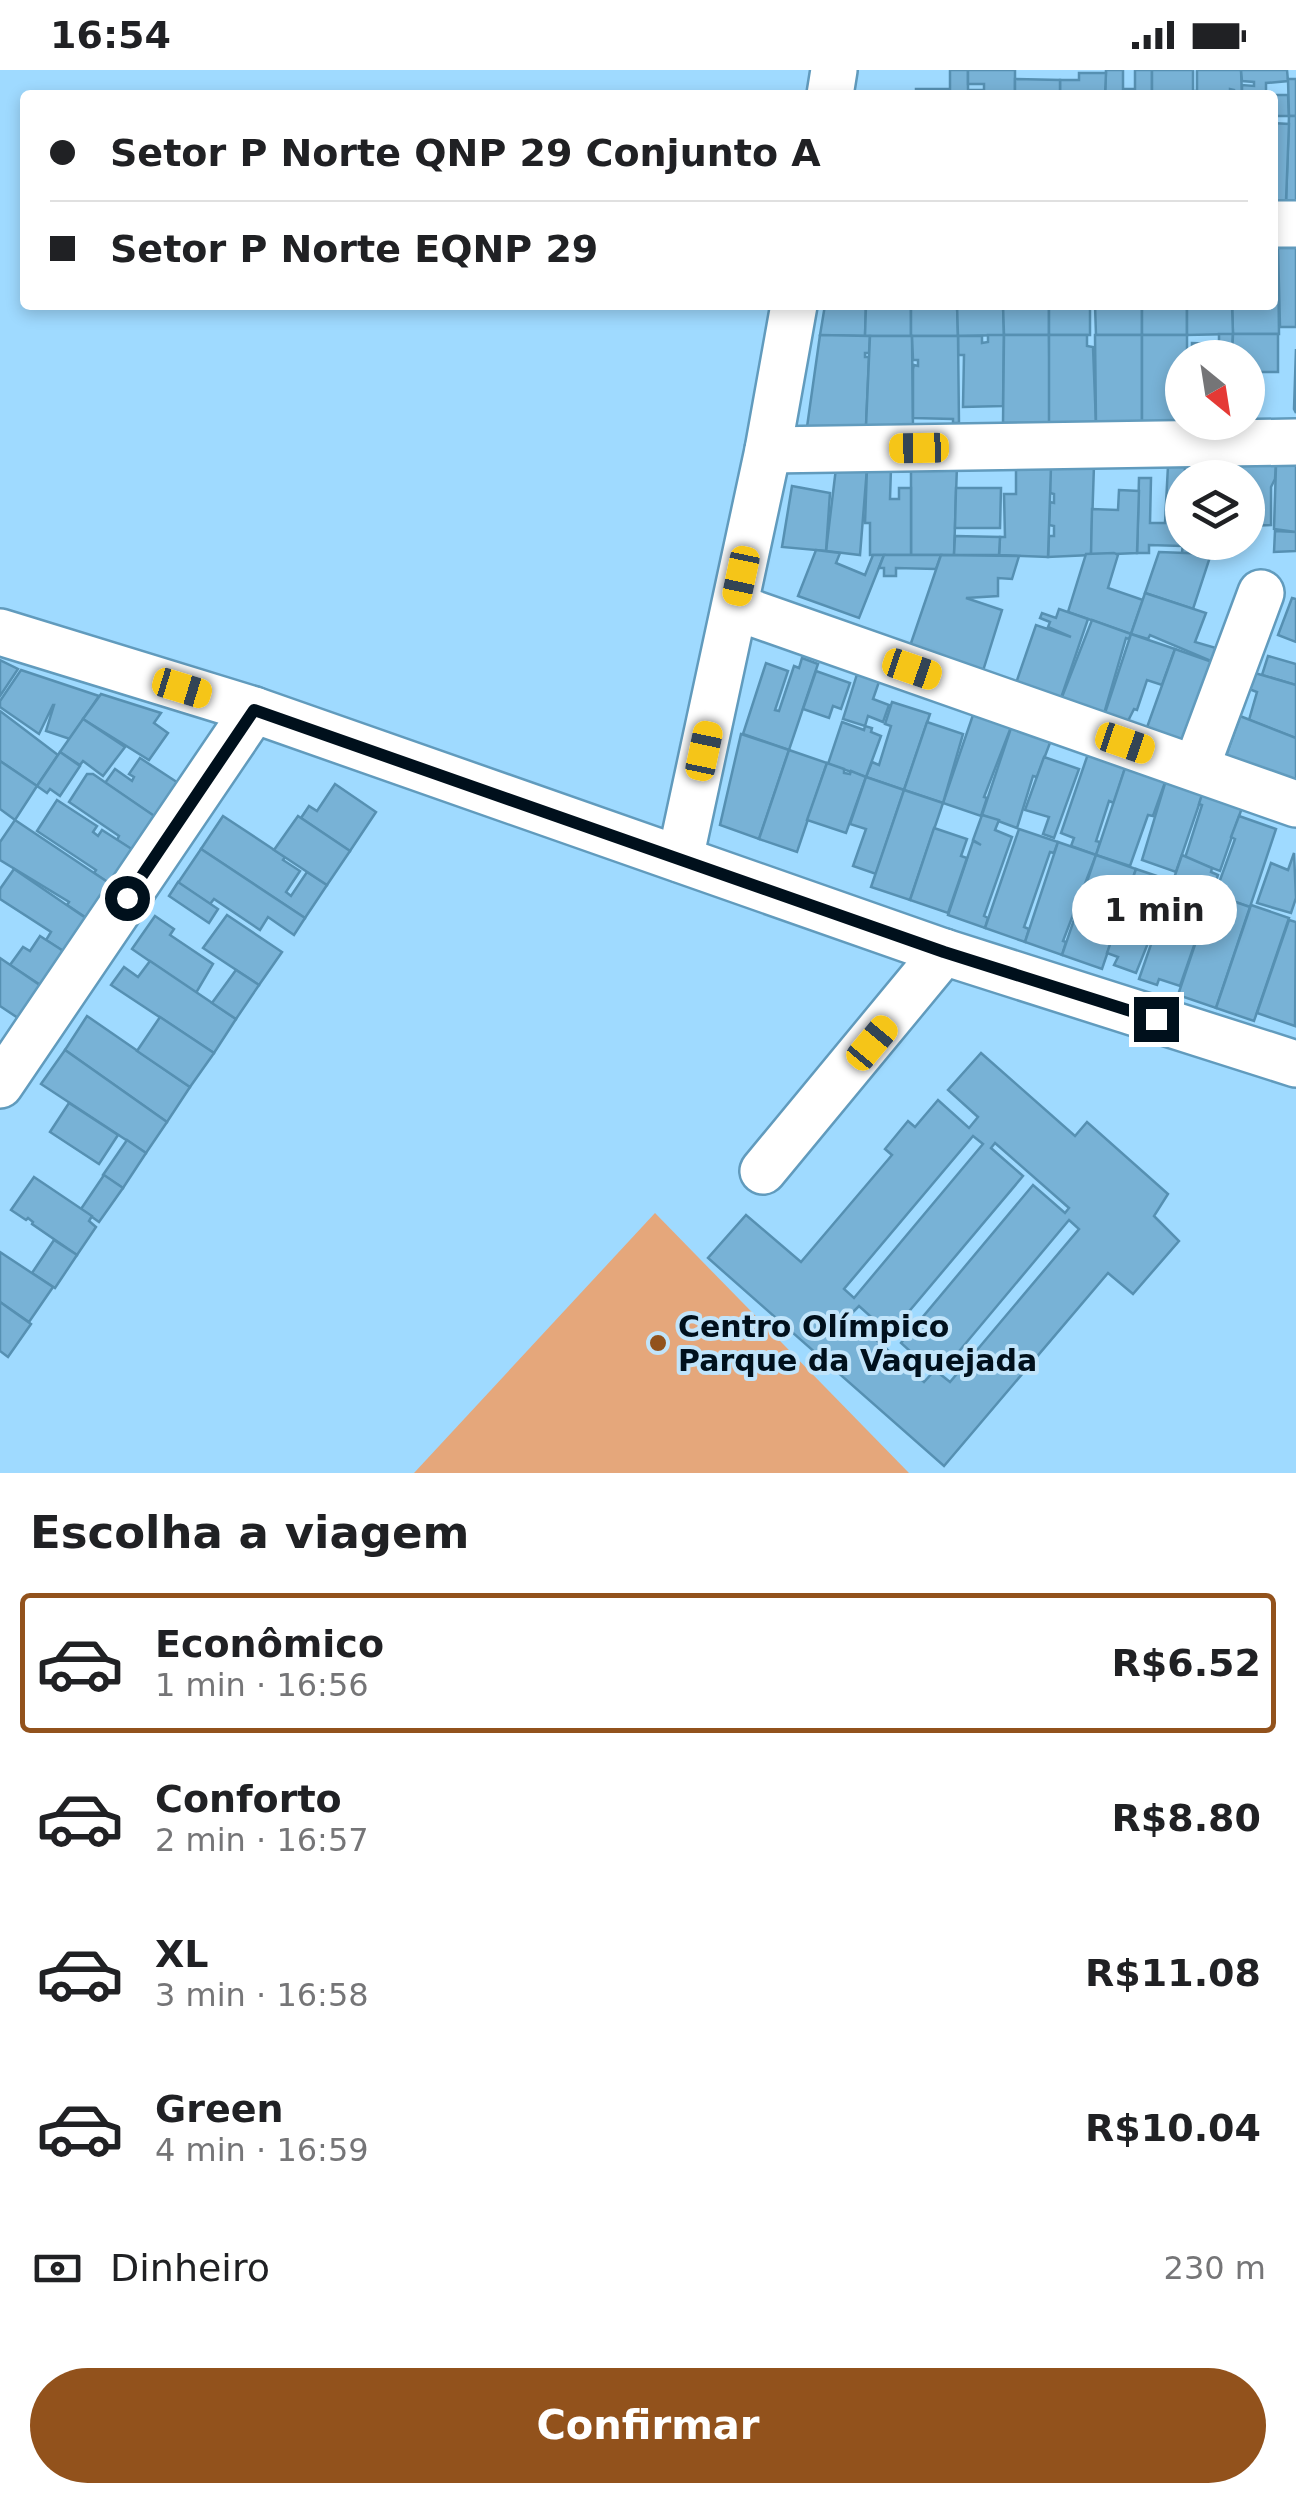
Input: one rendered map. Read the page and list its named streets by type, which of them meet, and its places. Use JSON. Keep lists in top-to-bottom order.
{
  "places": ["Centro Olímpico Parque da Vaquejada"],
  "north": "bottom right",
  "page": {
    "status": "16:54",
    "banner": ["Setor P Norte QNP 29 Conjunto A", "Setor P Norte EQNP 29"],
    "bubble": "1 min",
    "heading": "Escolha a viagem",
    "list": [
      {
        "name": "Econômico",
        "note": "1 min · 16:56",
        "value": "R$6.52"
      },
      {
        "name": "Conforto",
        "note": "2 min · 16:57",
        "value": "R$8.80"
      },
      {
        "name": "XL",
        "note": "3 min · 16:58",
        "value": "R$11.08"
      },
      {
        "name": "Green",
        "note": "4 min · 16:59",
        "value": "R$10.04"
      }
    ],
    "pay": ["Dinheiro", "230 m"],
    "buttons": "Confirmar"
  }
}
